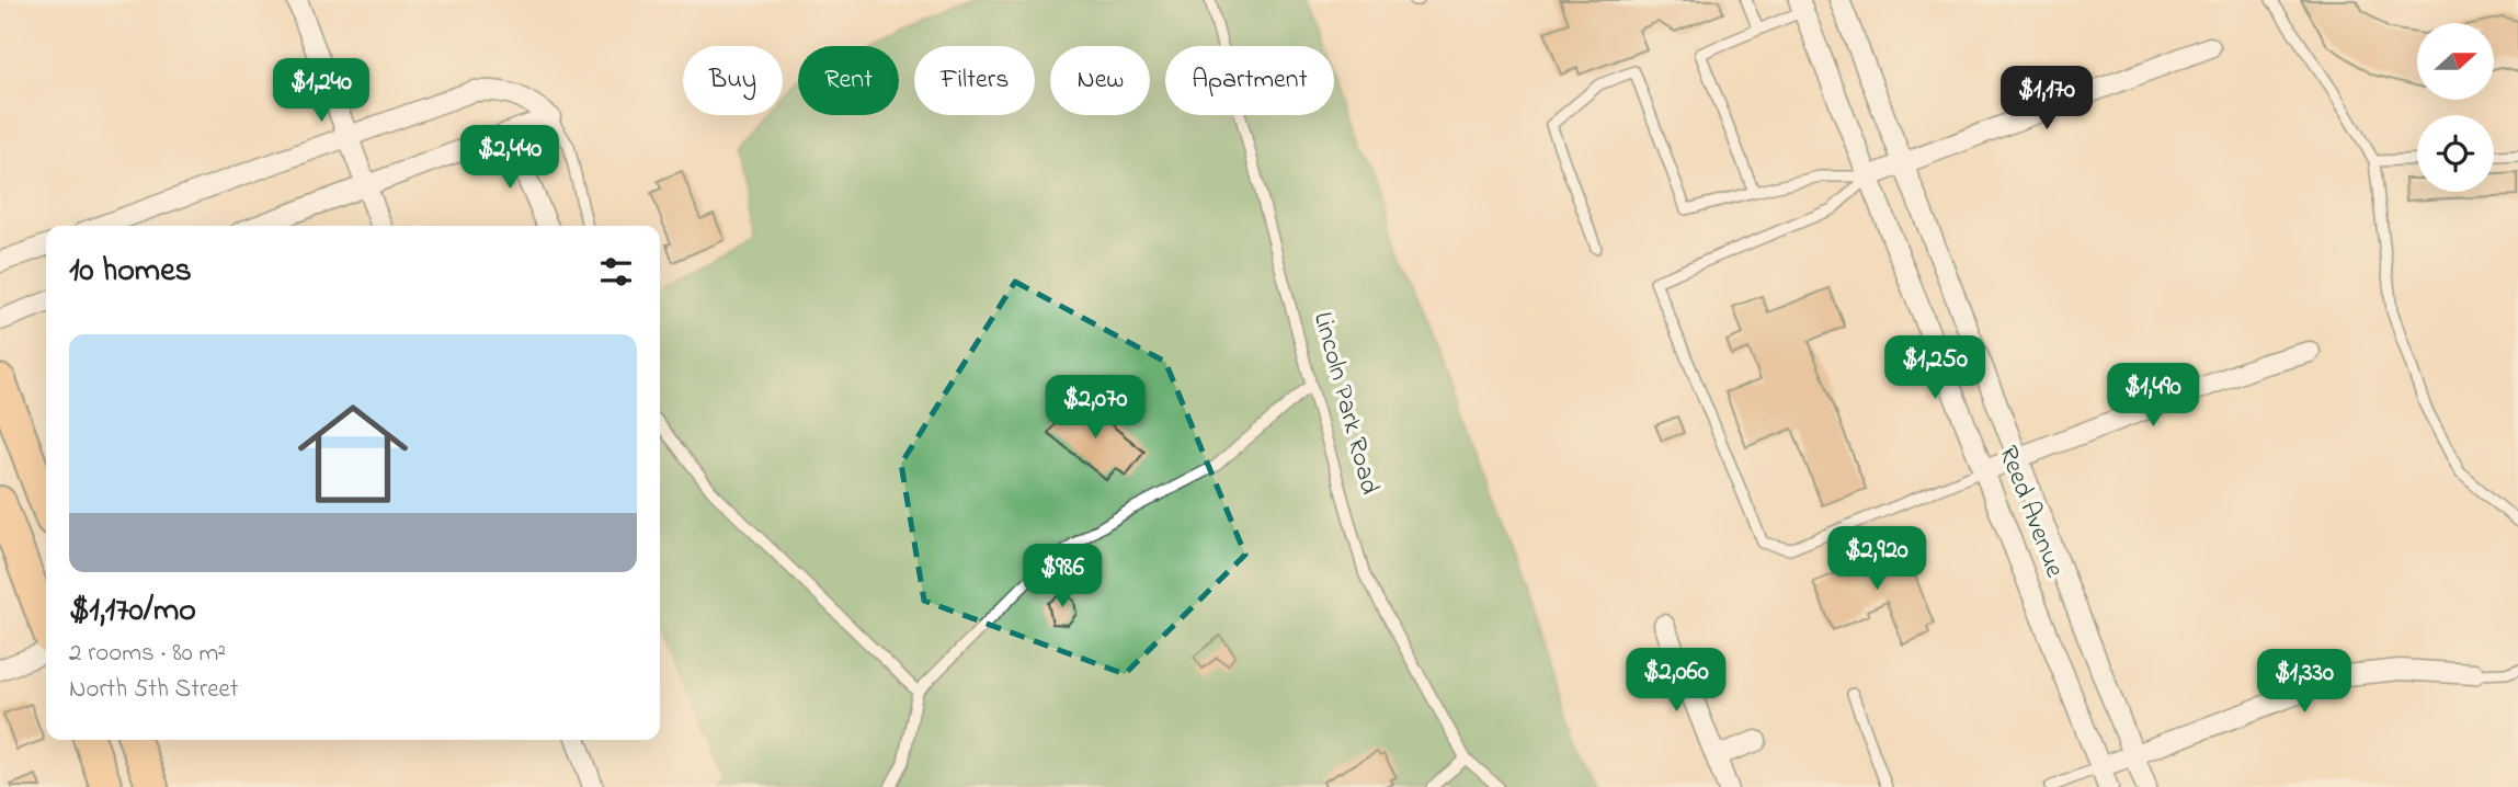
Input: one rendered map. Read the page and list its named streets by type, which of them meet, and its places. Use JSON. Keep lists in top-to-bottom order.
{
  "streets": {
    "street": ["Reed Avenue"],
    "lane": ["Lincoln Park Road"]
  },
  "north": "right",
  "page": {
    "chip": [
      "Buy",
      "Rent",
      "Filters",
      "New",
      "Apartment"
    ],
    "price": [
      "$1,240",
      "$1,170",
      "$2,440",
      "$1,250",
      "$1,490",
      "$2,070",
      "$2,920",
      "$986",
      "$2,060",
      "$1,330"
    ],
    "heading": "10 homes",
    "list": [
      {
        "name": "$1,170/mo",
        "note": "2 rooms · 80 m² · North 5th Street"
      }
    ]
  }
}
